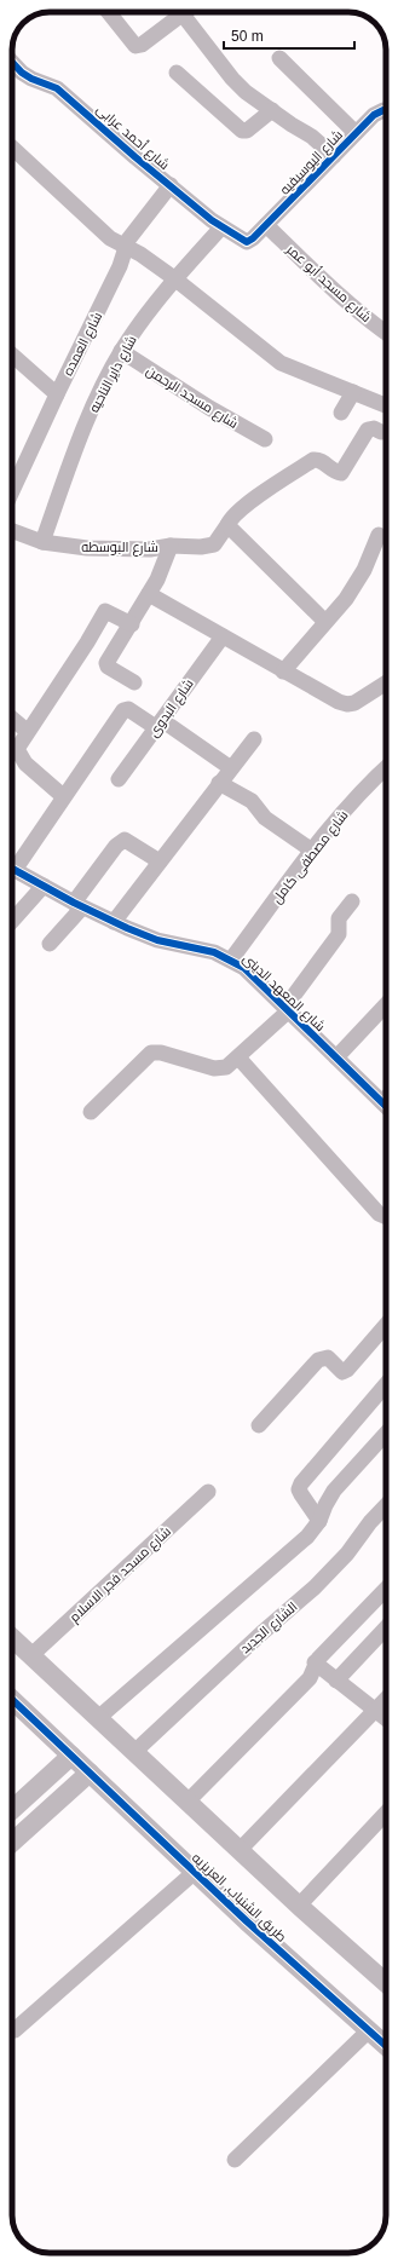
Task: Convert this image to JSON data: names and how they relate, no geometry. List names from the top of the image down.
{
  "streets": {
    "street": [
      "شارع أحمد عرابى",
      "شارع اليوسيفيه",
      "شارع مسجد أبو عمر",
      "شارع العمده",
      "شارع داير الناحيه",
      "شارع مسجد الرحمن",
      "شارع البوسطه",
      "شارع البدوى",
      "شارع مصطفى كامل",
      "شارع المعهد الدينى",
      "شارع مسجد فجر الاسلام",
      "الشارع الجديد",
      "طريق الشنباب, العزيزيه"
    ]
  },
  "crossings": [
    ["شارع أحمد عرابى", "شارع اليوسيفيه"],
    ["شارع أحمد عرابى", "شارع العمده"],
    ["شارع أحمد عرابى", "شارع داير الناحيه"],
    ["شارع اليوسيفيه", "شارع مسجد أبو عمر"],
    ["شارع داير الناحيه", "شارع مسجد الرحمن"],
    ["شارع داير الناحيه", "شارع البوسطه"],
    ["شارع مصطفى كامل", "شارع المعهد الدينى"]
  ],
  "scale_bar": "50 m"
}
